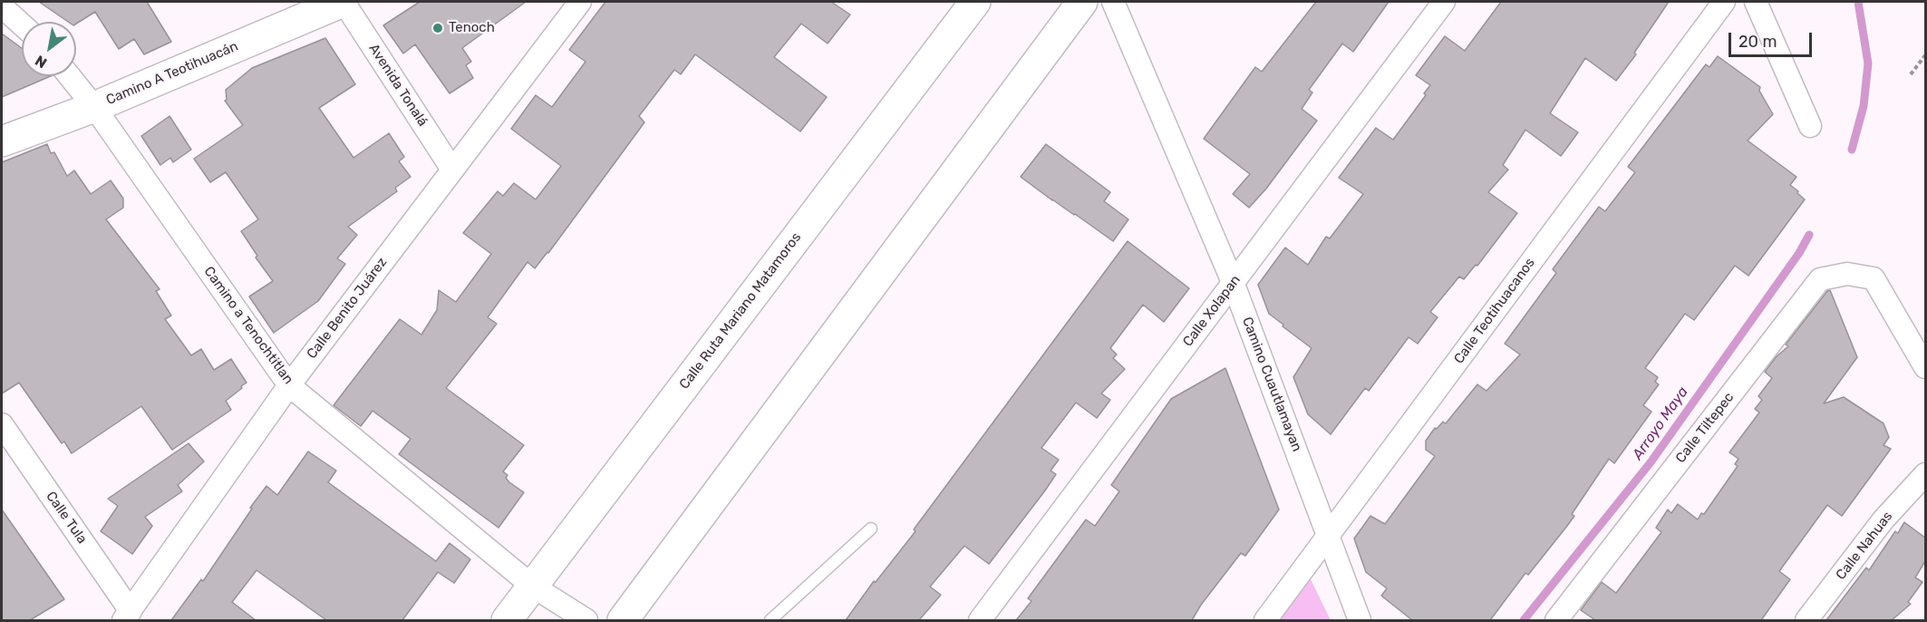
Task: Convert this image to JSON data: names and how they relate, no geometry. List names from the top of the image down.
{
  "streets": {
    "main road": ["Camino A Teotihuacán", "Calle Ruta Mariano Matamoros"],
    "street": [
      "Avenida Tonalá",
      "Calle Benito Juárez",
      "Calle Xolapan",
      "Calle Teotihuacanos",
      "Camino a Tenochtitlan",
      "Camino Cuautlamayan",
      "Calle Tiltepec",
      "Calle Tula",
      "Calle Nahuas"
    ]
  },
  "crossings": [
    ["Camino A Teotihuacán", "Avenida Tonalá"],
    ["Camino A Teotihuacán", "Camino a Tenochtitlan"],
    ["Avenida Tonalá", "Calle Benito Juárez"],
    ["Calle Benito Juárez", "Camino a Tenochtitlan"],
    ["Calle Benito Juárez", "Calle Tula"],
    ["Calle Ruta Mariano Matamoros", "Camino a Tenochtitlan"],
    ["Calle Xolapan", "Camino Cuautlamayan"],
    ["Calle Teotihuacanos", "Camino Cuautlamayan"]
  ],
  "water": ["Arroyo Maya"],
  "places": ["Tenoch"],
  "scale_bar": "20 m",
  "north": "bottom left"
}
